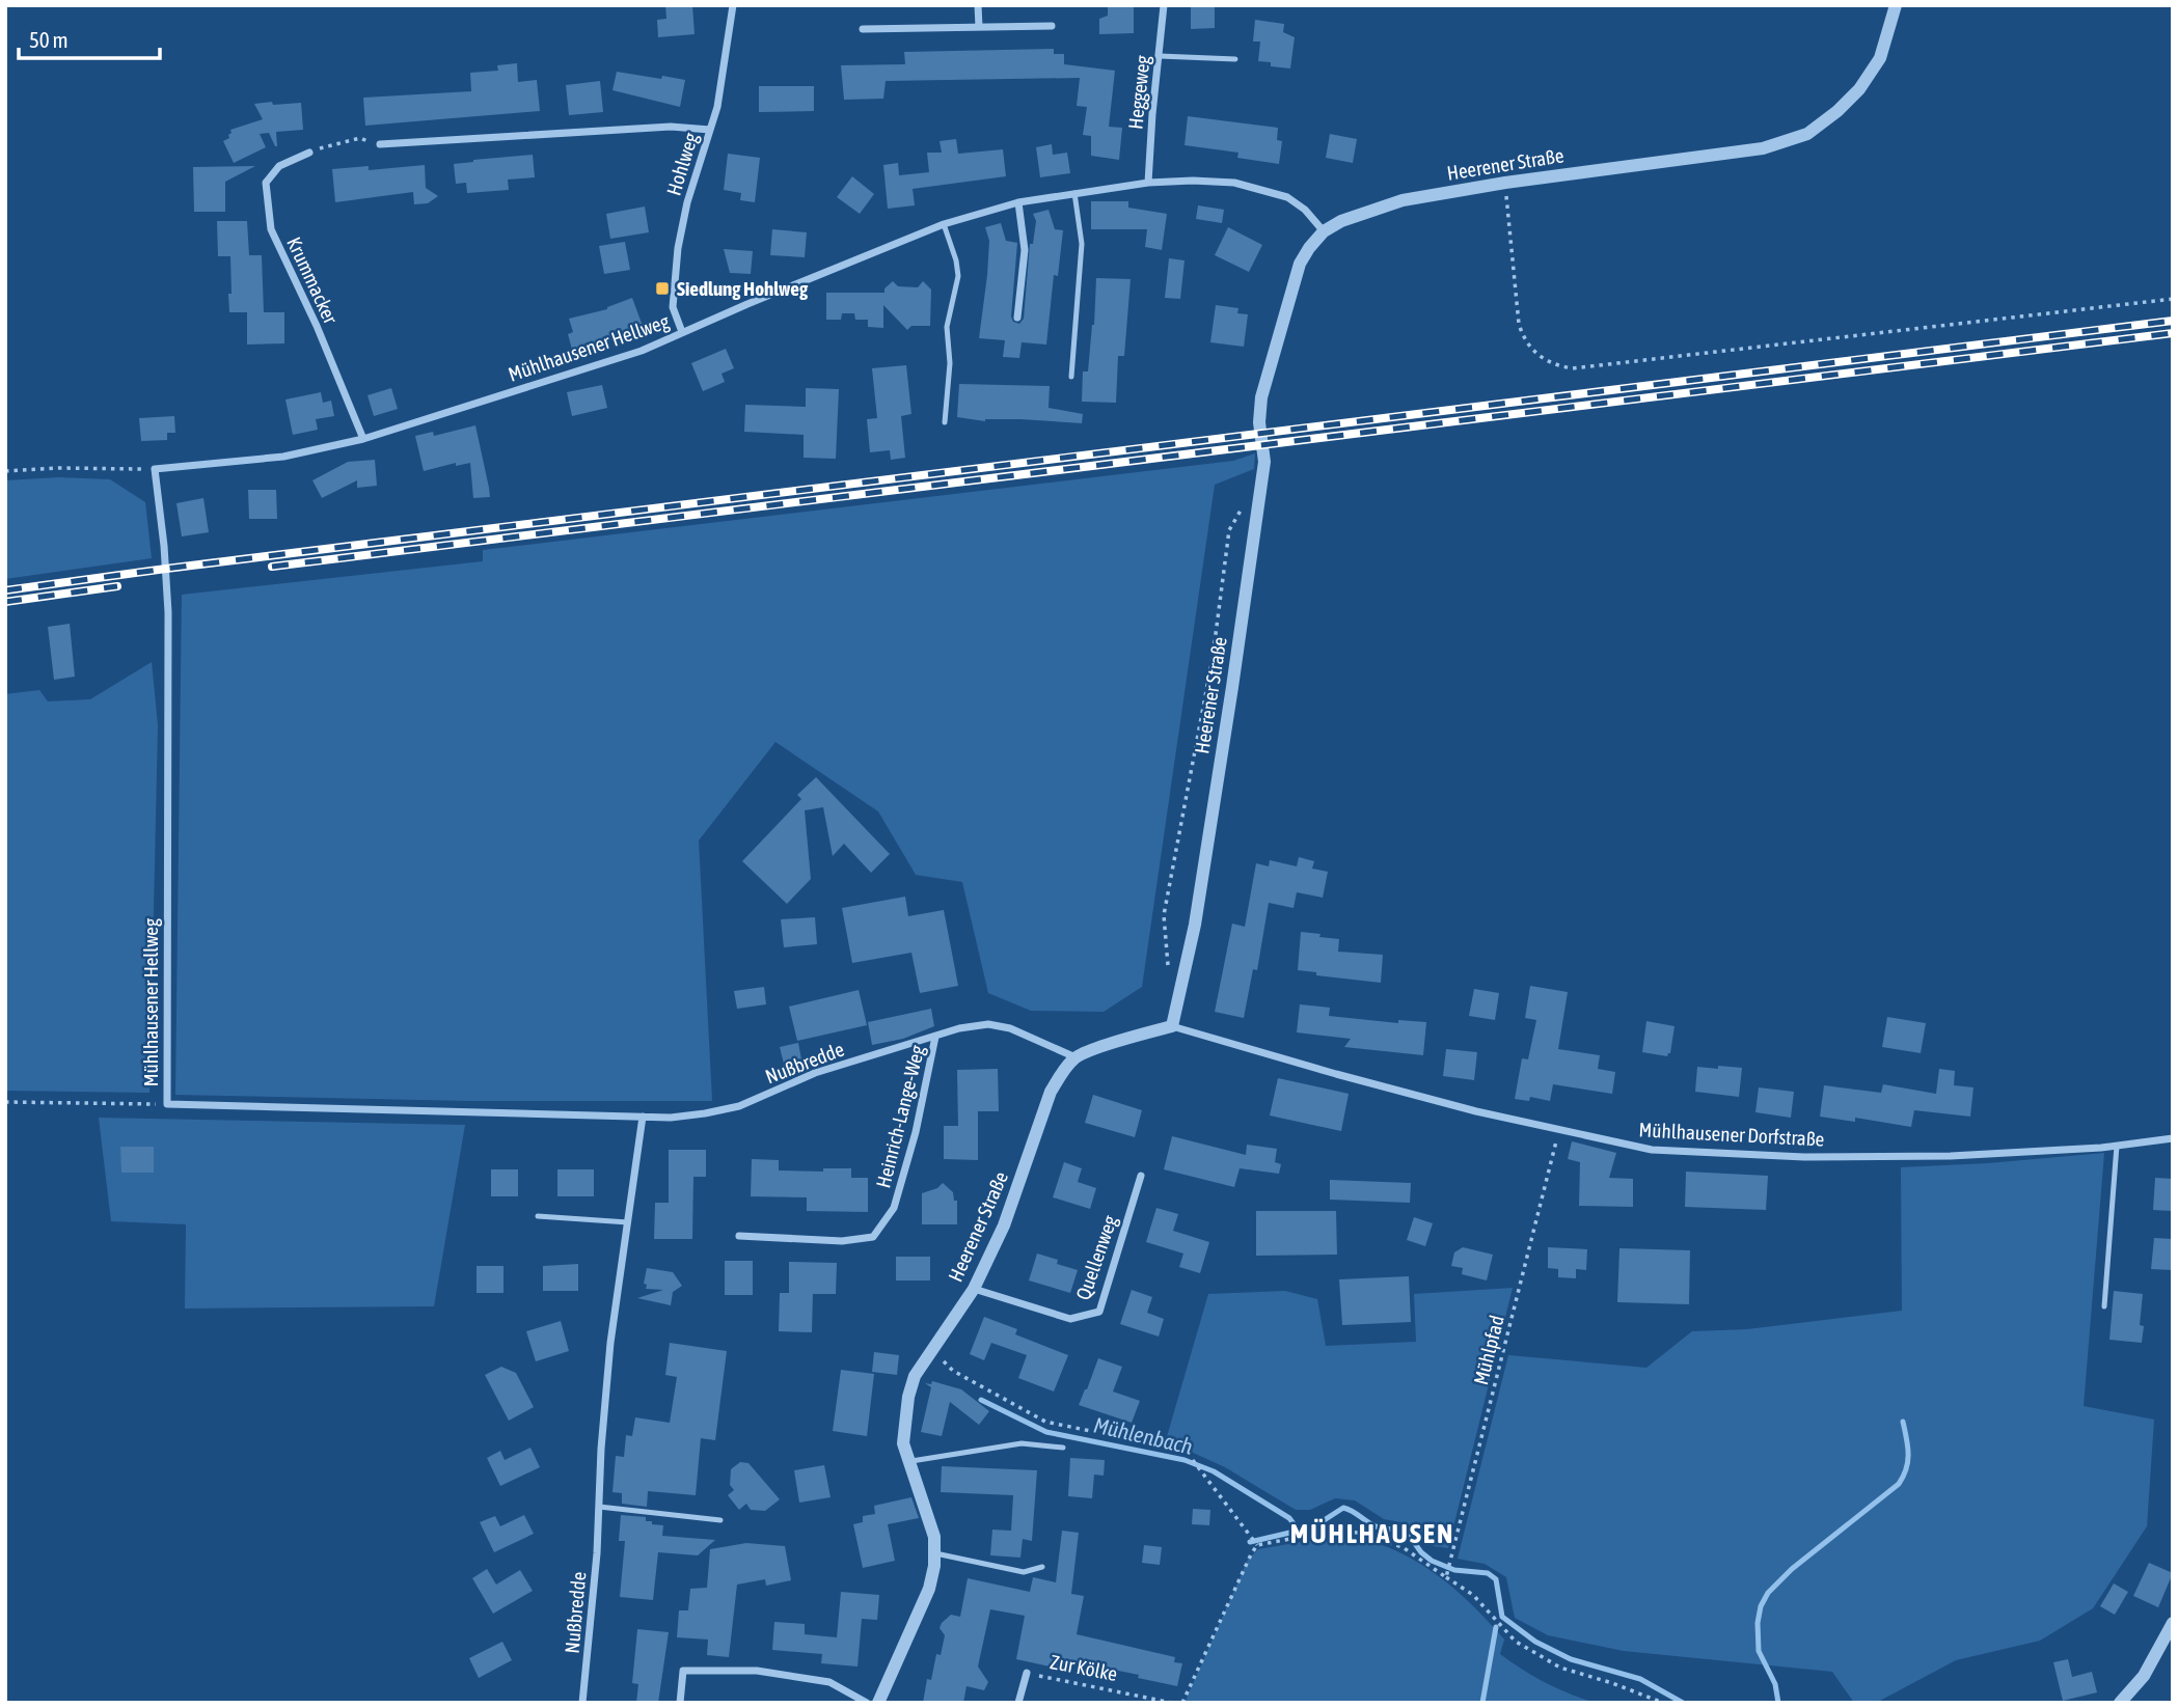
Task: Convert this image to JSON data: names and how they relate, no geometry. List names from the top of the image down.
{
  "streets": {
    "street": [
      "Heggeweg",
      "Hohlweg",
      "Heerener Straße",
      "Krummacker",
      "Mühlhausener Hellweg",
      "Nußbredde",
      "Heinrich-Lange-Weg",
      "Mühlhausener Dorfstraße",
      "Quellenweg",
      "Zur Kölke"
    ],
    "path": ["Mühlpfad"]
  },
  "crossings": [
    ["Heggeweg", "Mühlhausener Hellweg"],
    ["Hohlweg", "Mühlhausener Hellweg"],
    ["Heerener Straße", "Mühlhausener Hellweg"],
    ["Heerener Straße", "Nußbredde"],
    ["Heerener Straße", "Mühlhausener Dorfstraße"],
    ["Heerener Straße", "Quellenweg"],
    ["Krummacker", "Mühlhausener Hellweg"],
    ["Mühlhausener Hellweg", "Nußbredde"],
    ["Nußbredde", "Heinrich-Lange-Weg"],
    ["Mühlhausener Dorfstraße", "Mühlpfad"]
  ],
  "districts": ["MÜHLHAUSEN"],
  "water": ["Mühlenbach"],
  "places": {
    "transit": ["Siedlung Hohlweg"]
  },
  "scale_bar": "50 m"
}
